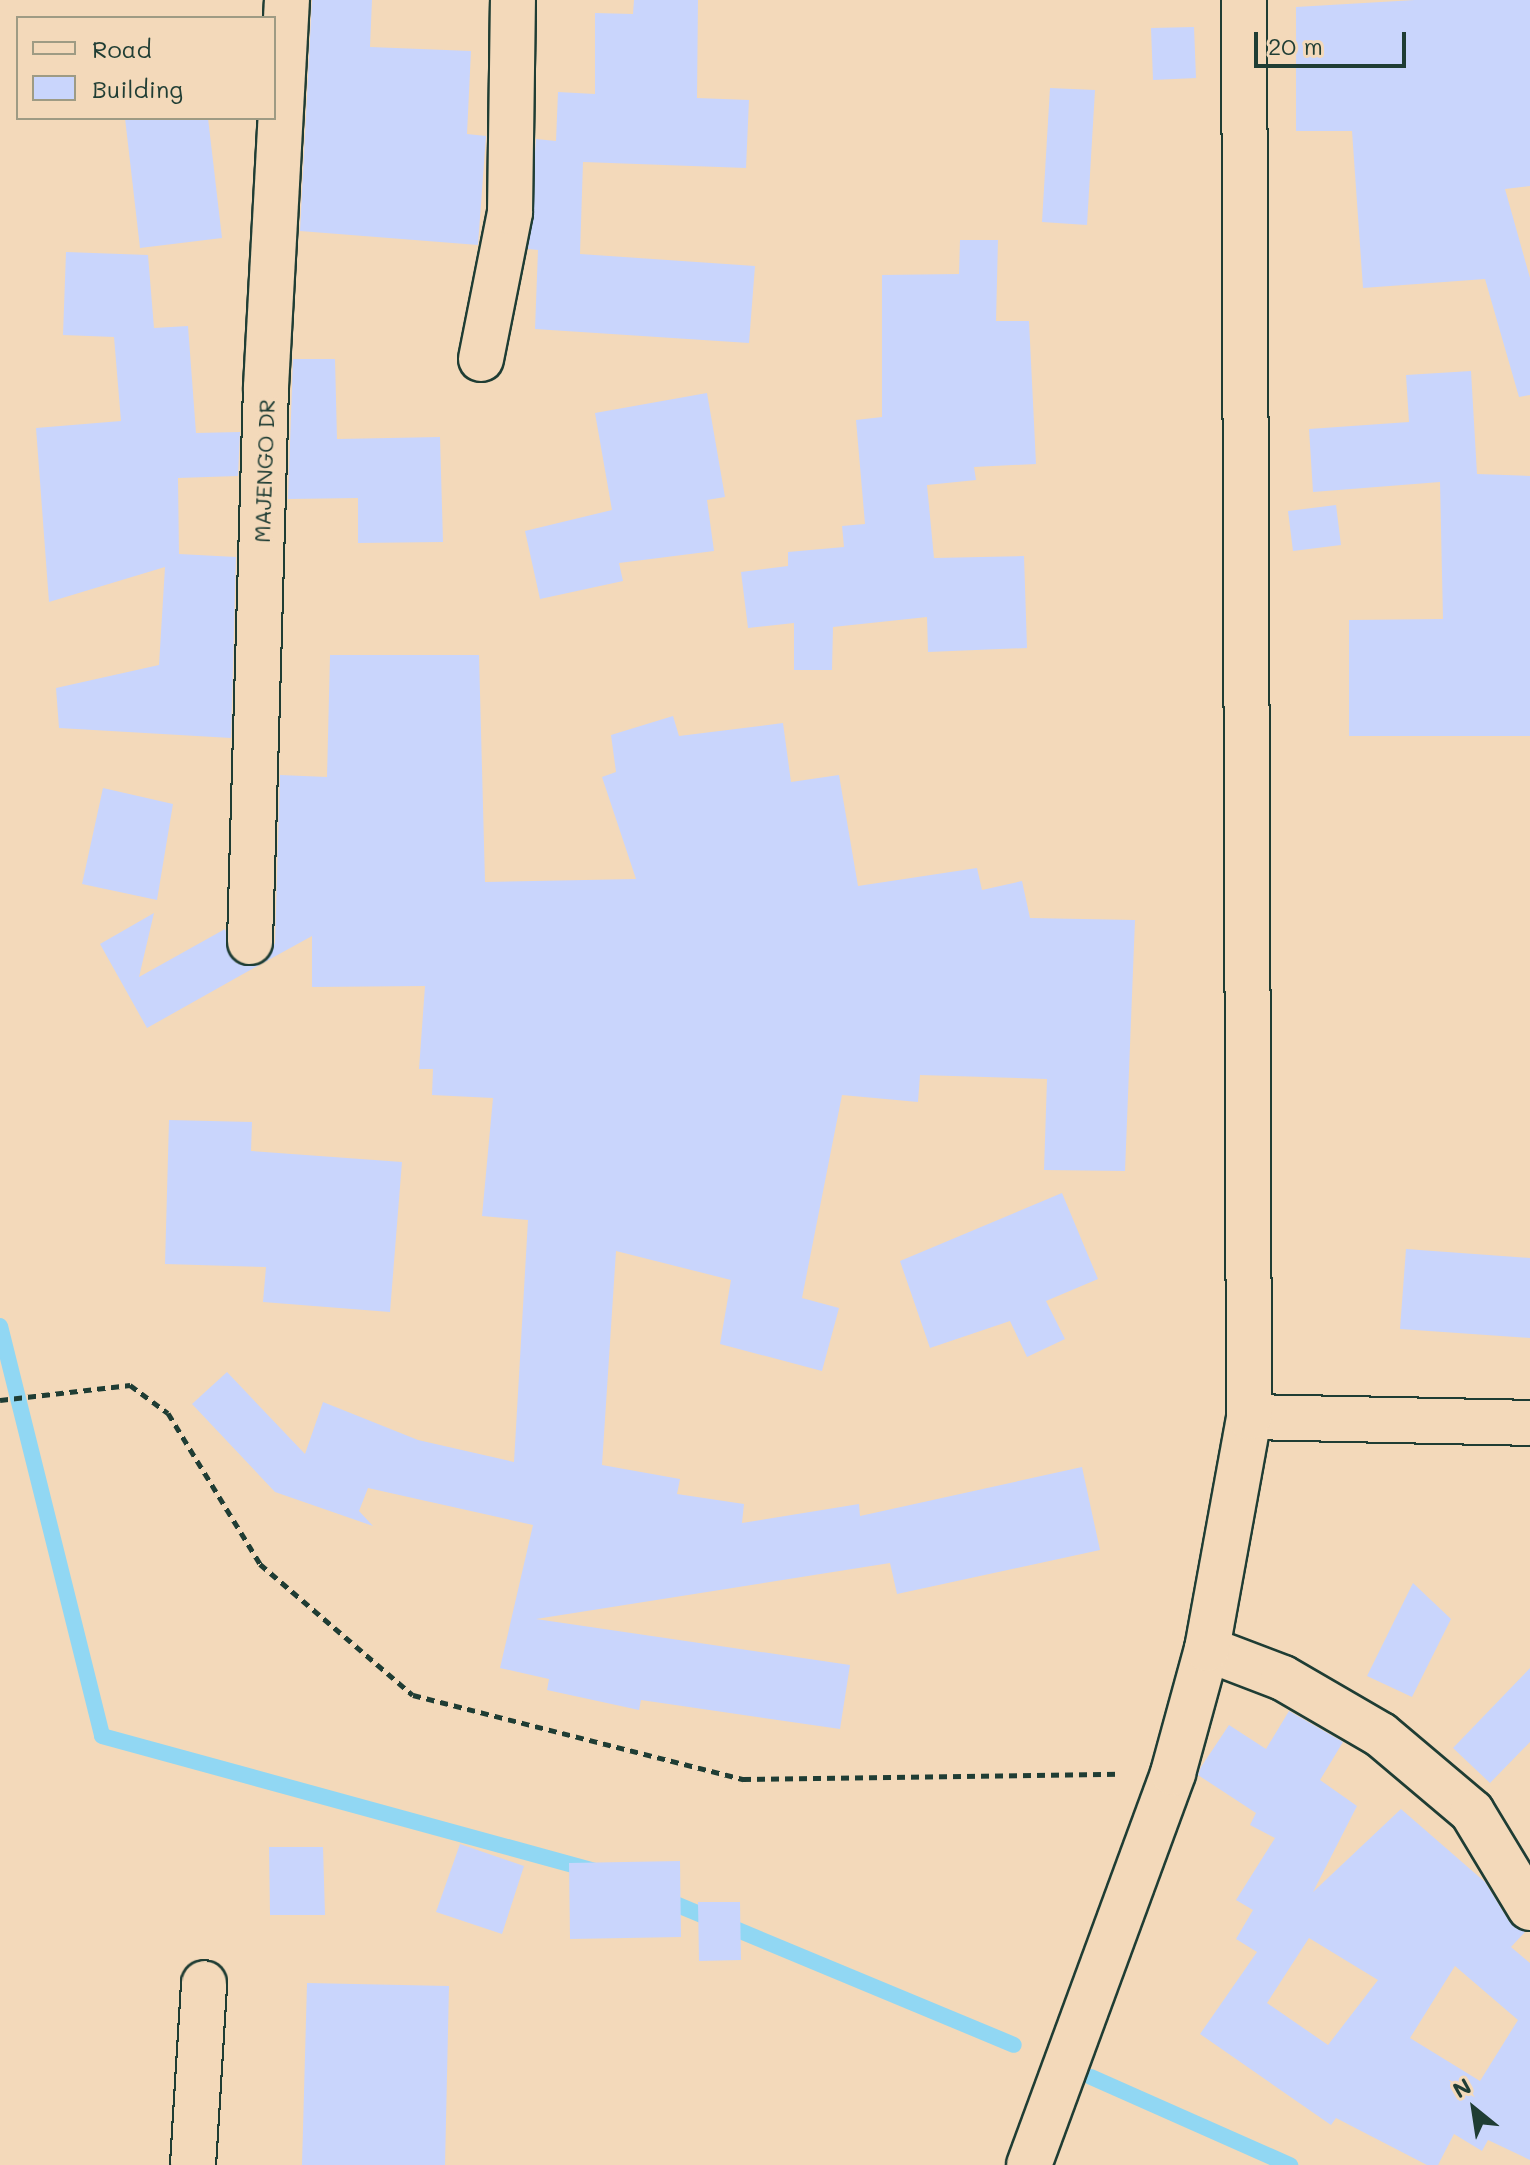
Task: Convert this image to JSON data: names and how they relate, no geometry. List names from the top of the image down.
{
  "streets": {
    "street": ["MAJENGO DR"]
  },
  "legend": ["Road", "Building"],
  "scale_bar": "20 m",
  "north": "top left"
}
